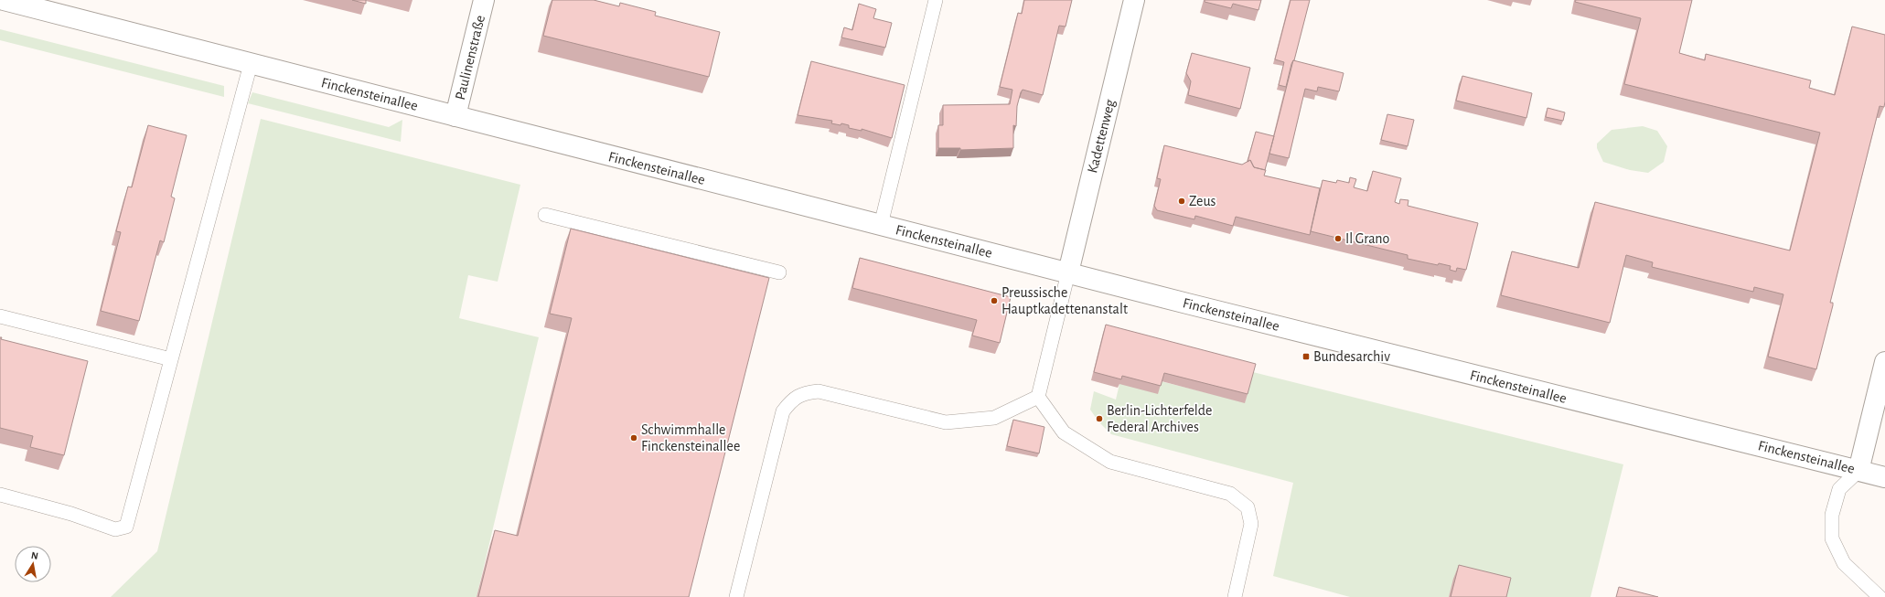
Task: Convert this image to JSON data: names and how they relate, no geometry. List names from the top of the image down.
{
  "streets": {
    "street": ["Paulinenstraße", "Finckensteinallee", "Kadettenweg"]
  },
  "crossings": [
    ["Paulinenstraße", "Finckensteinallee"],
    ["Finckensteinallee", "Kadettenweg"]
  ],
  "places": {
    "other": [
      "Zeus",
      "Il Grano",
      "Preussische Hauptkadettenanstalt",
      "Berlin-Lichterfelde Federal Archives",
      "Schwimmhalle Finckensteinallee"
    ],
    "transit": ["Bundesarchiv"]
  },
  "north": "top"
}
